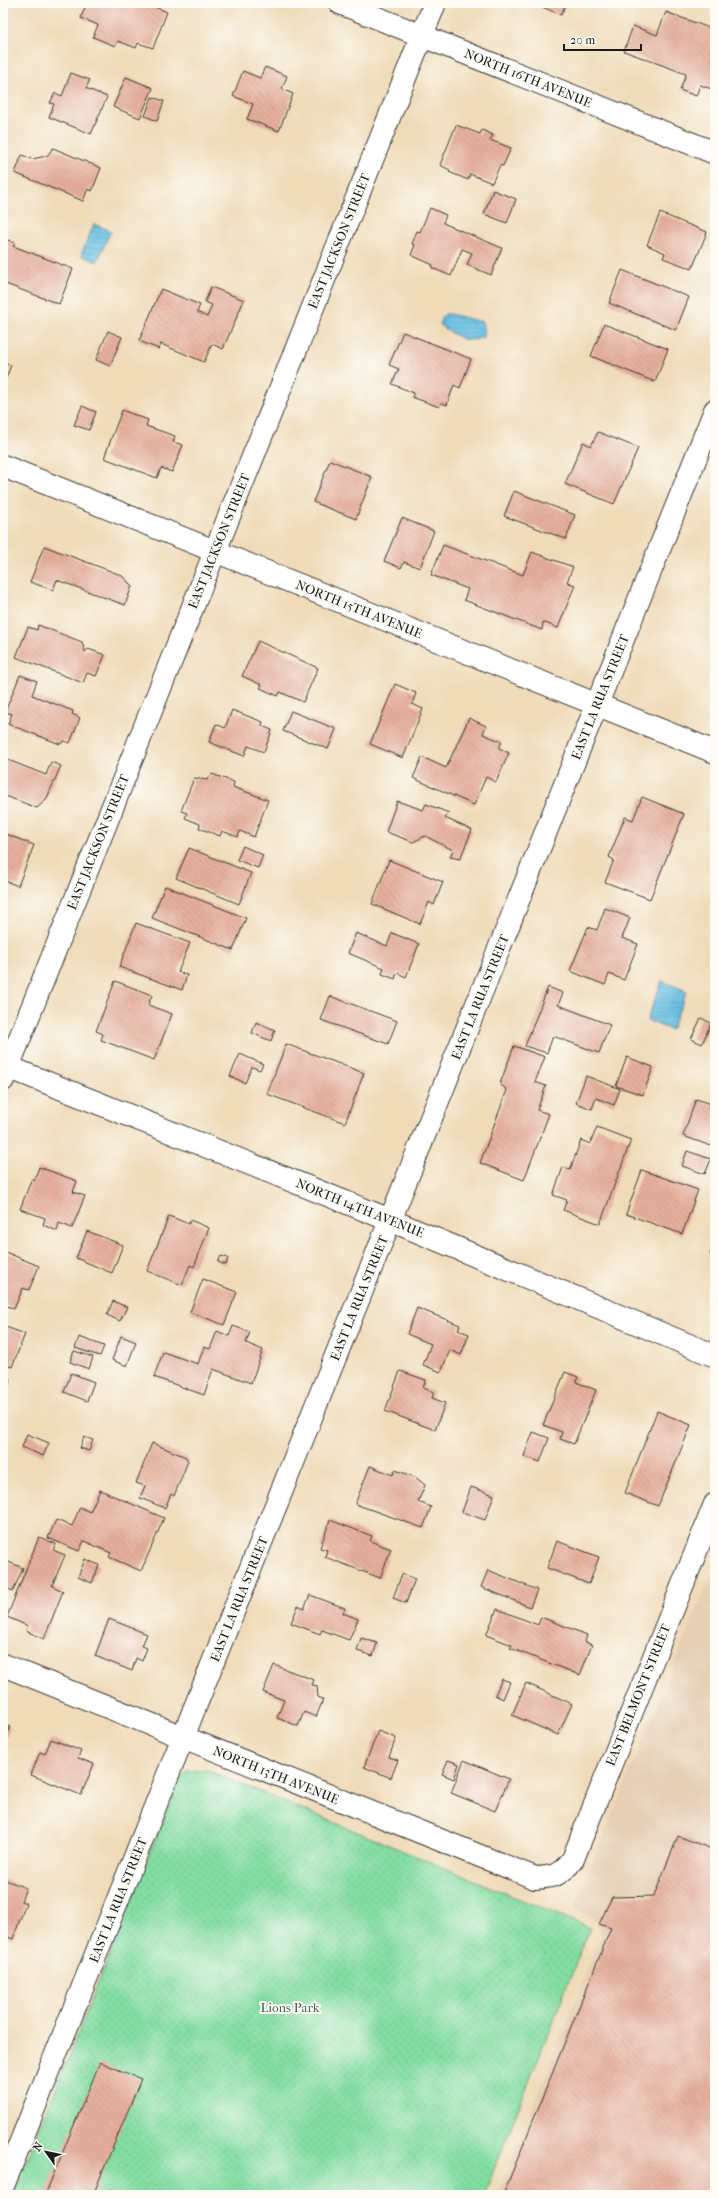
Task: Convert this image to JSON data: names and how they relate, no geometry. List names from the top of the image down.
{
  "streets": {
    "street": [
      "NORTH 16TH AVENUE",
      "EAST JACKSON STREET",
      "NORTH 15TH AVENUE",
      "EAST LA RUA STREET",
      "NORTH 14TH AVENUE",
      "EAST BELMONT STREET",
      "NORTH 13TH AVENUE"
    ]
  },
  "crossings": [
    ["NORTH 16TH AVENUE", "EAST JACKSON STREET"],
    ["EAST JACKSON STREET", "NORTH 15TH AVENUE"],
    ["EAST JACKSON STREET", "NORTH 14TH AVENUE"],
    ["NORTH 15TH AVENUE", "EAST LA RUA STREET"],
    ["EAST LA RUA STREET", "NORTH 14TH AVENUE"],
    ["EAST LA RUA STREET", "NORTH 13TH AVENUE"],
    ["EAST BELMONT STREET", "NORTH 13TH AVENUE"]
  ],
  "parks": ["Lions Park"],
  "scale_bar": "20 m",
  "north": "top left"
}
